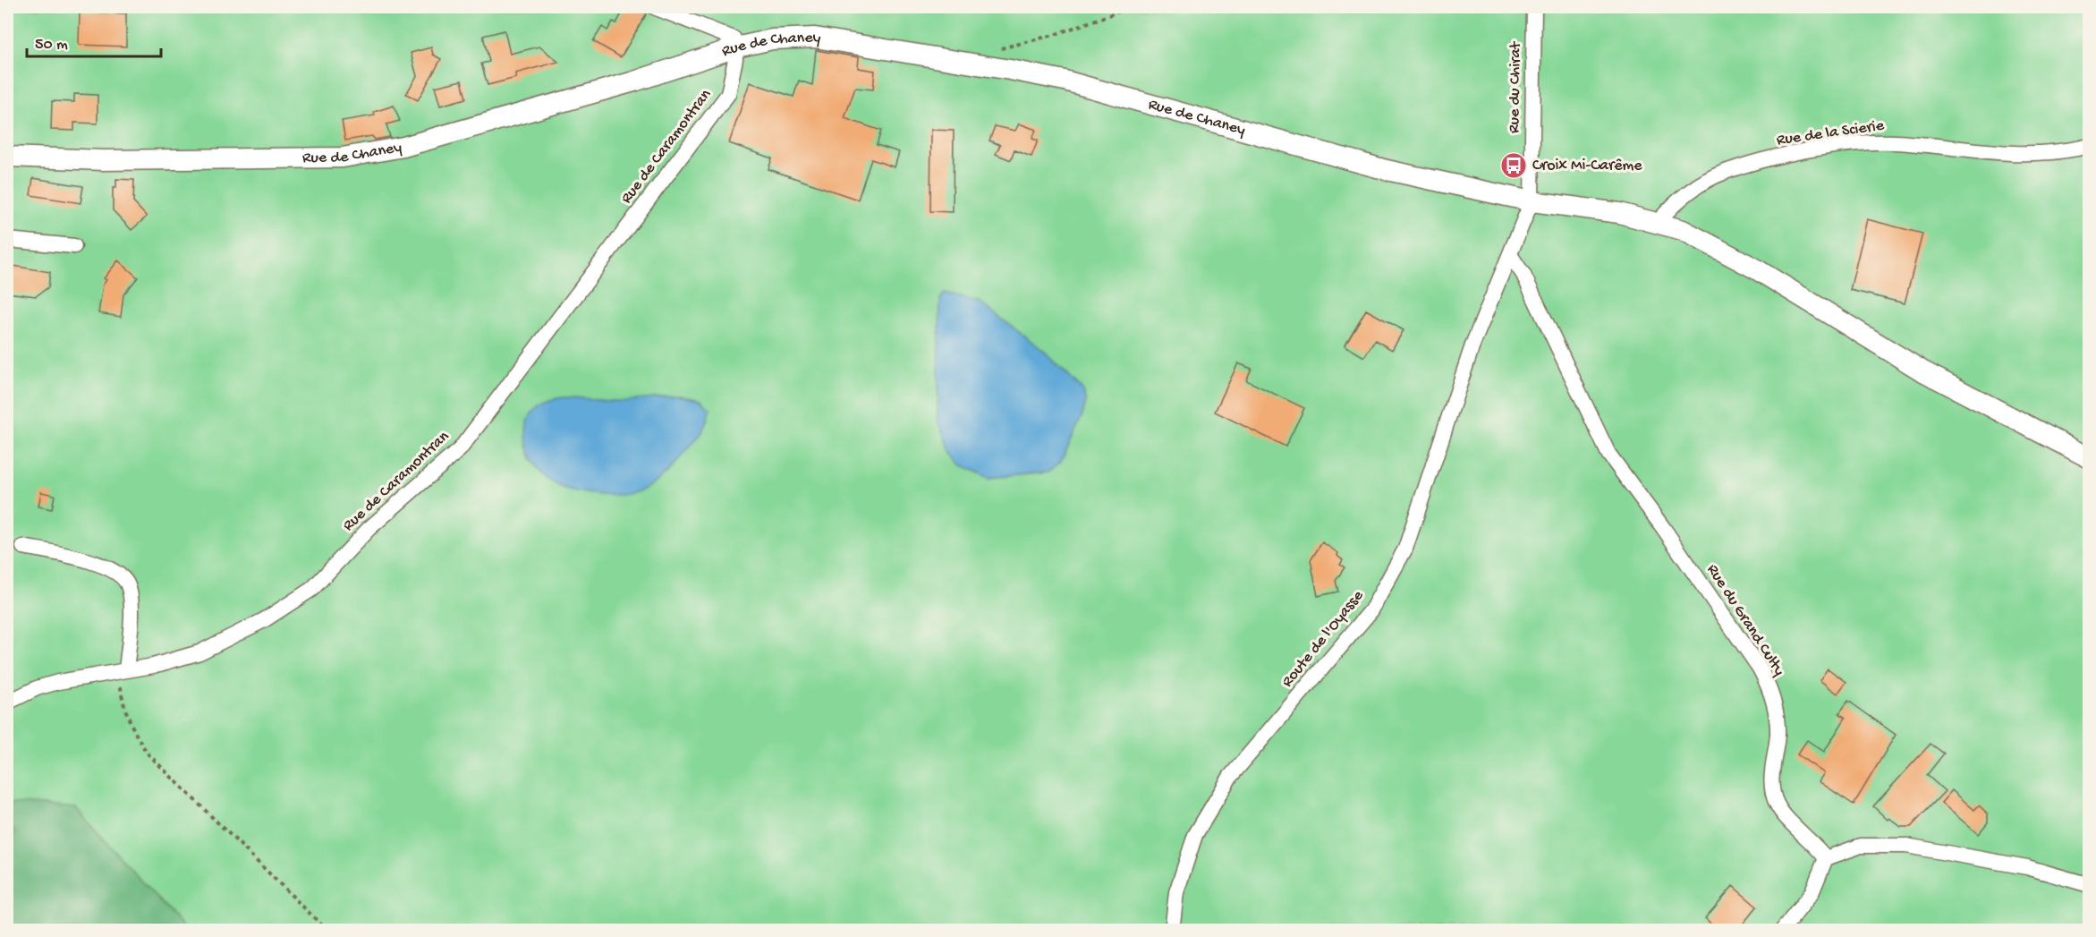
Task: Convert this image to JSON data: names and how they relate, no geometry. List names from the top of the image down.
{
  "streets": {
    "street": [
      "Rue de Chaney",
      "Rue du Chirat",
      "Rue de la Scierie",
      "Rue de Caramontran",
      "Rue du Grand Culty",
      "Route de l'Oyasse"
    ]
  },
  "crossings": [
    ["Rue de Chaney", "Rue du Chirat"],
    ["Rue de Chaney", "Rue de la Scierie"],
    ["Rue de Chaney", "Rue de Caramontran"],
    ["Rue de Chaney", "Route de l'Oyasse"],
    ["Rue du Chirat", "Route de l'Oyasse"],
    ["Rue du Grand Culty", "Route de l'Oyasse"]
  ],
  "places": {
    "bus stop": ["Croix Mi-Carême"]
  },
  "scale_bar": "50 m"
}
